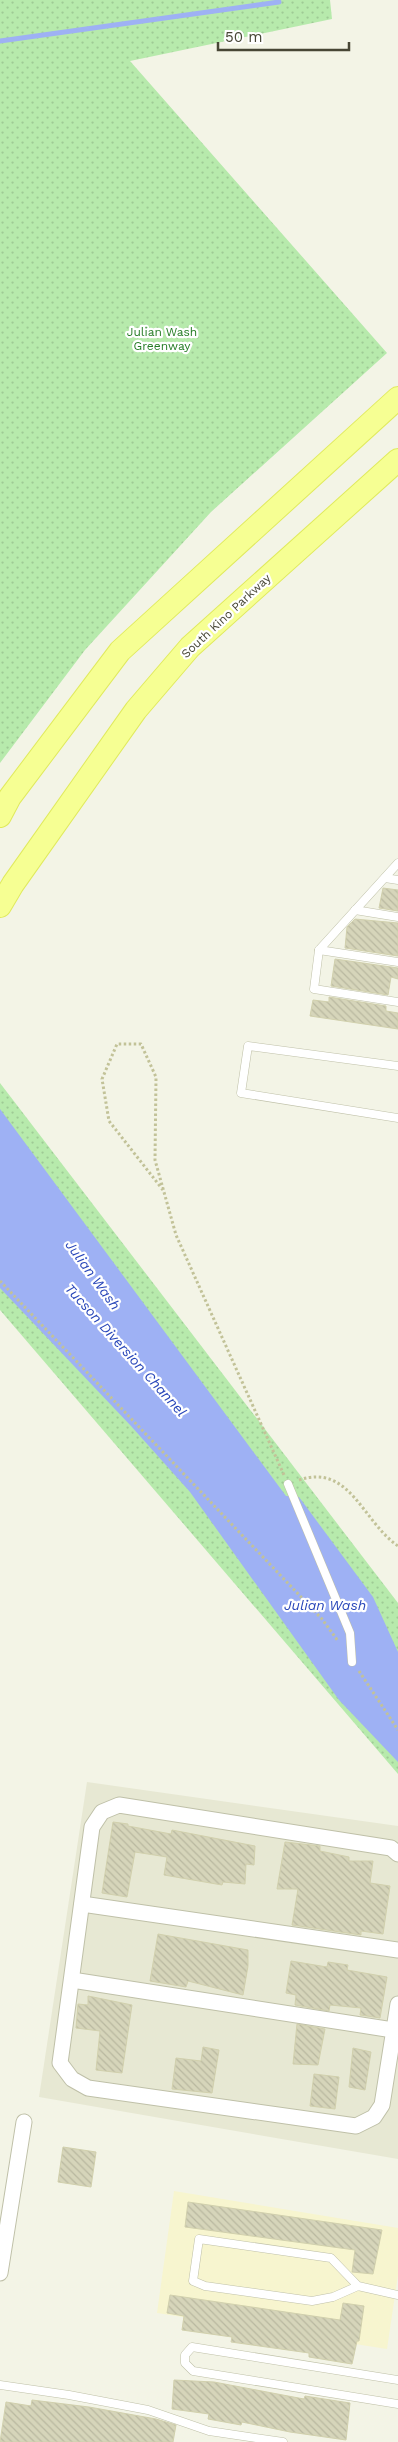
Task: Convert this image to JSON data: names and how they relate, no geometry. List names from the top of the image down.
{
  "streets": {
    "main road": ["South Kino Parkway"]
  },
  "water": ["Julian Wash", "Tucson Diversion Channel"],
  "parks": ["Julian Wash Greenway"],
  "scale_bar": "50 m"
}
